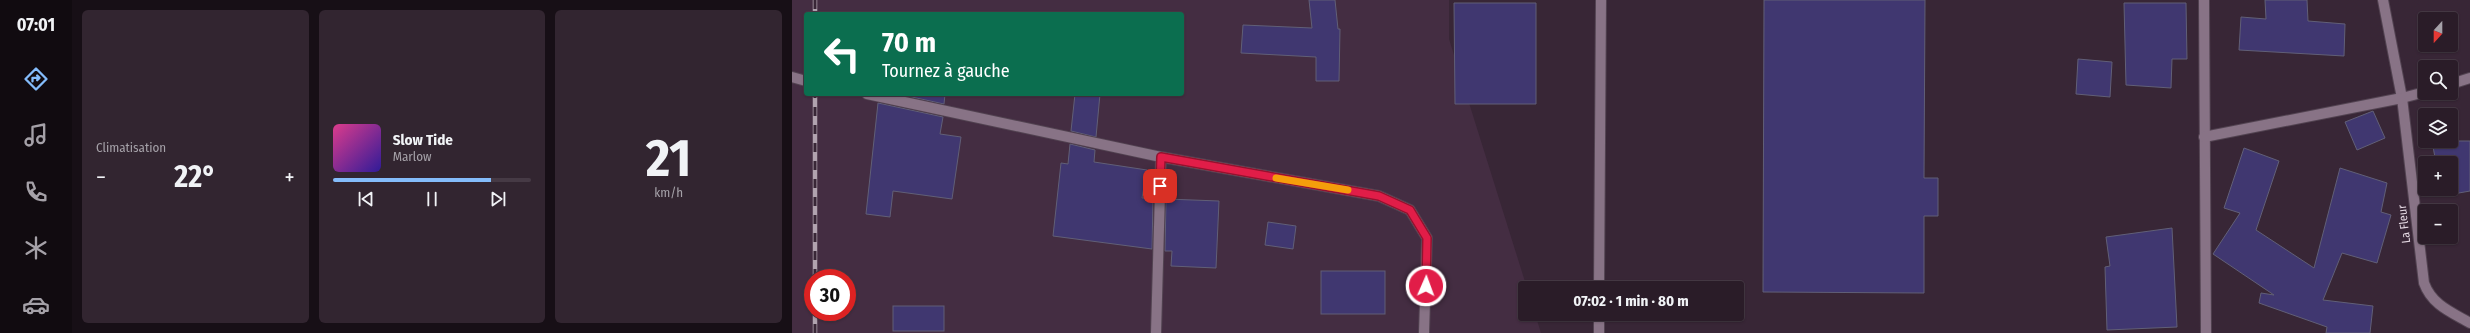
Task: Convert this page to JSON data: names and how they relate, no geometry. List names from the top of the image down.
{
  "streets": {
    "street": ["La Fleur"]
  },
  "north": "bottom",
  "page": {
    "tabs": "07:01",
    "tile": [
      "Climatisation",
      ["21", "km/h"]
    ],
    "map_buttons": ["+", "−"],
    "turn": ["70 m", "Tournez à gauche"],
    "song": ["Slow Tide", "Marlow"],
    "heat": ["−", "22°", "+"],
    "limit": "30",
    "trip": "07:02 · 1 min · 80 m"
  }
}
